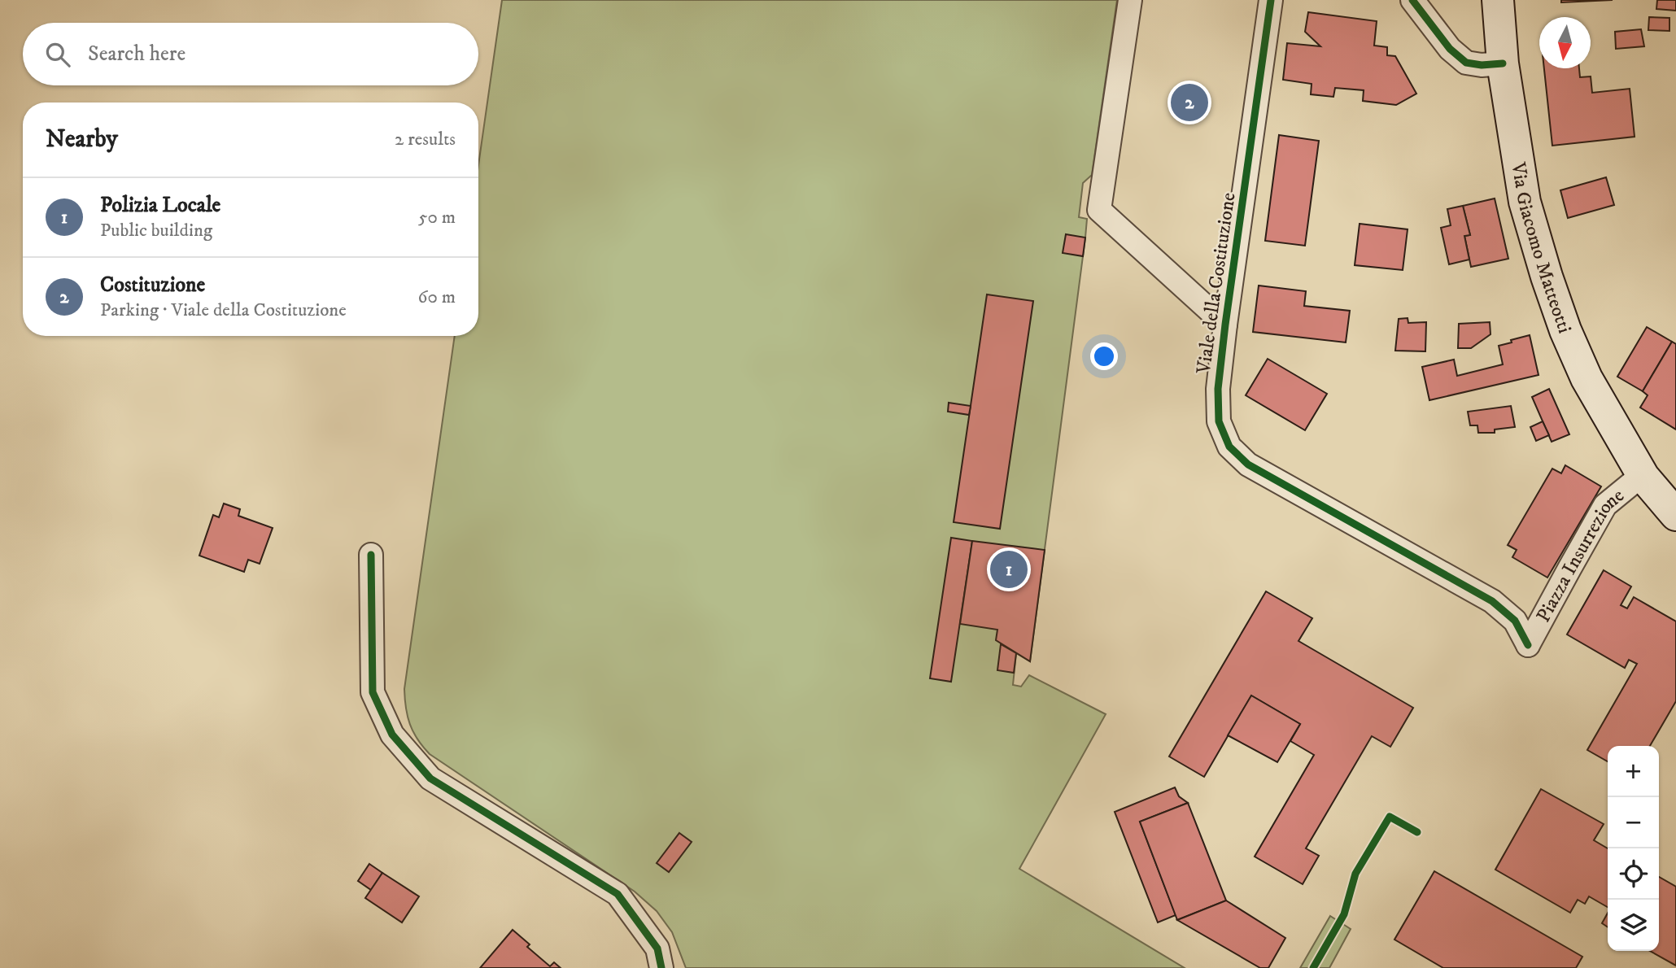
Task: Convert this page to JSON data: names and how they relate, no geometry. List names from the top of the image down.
{
  "streets": {
    "main road": ["Via Giacomo Matteotti"],
    "street": ["Viale della Costituzione", "Piazza Insurrezione"]
  },
  "crossings": [
    ["Via Giacomo Matteotti", "Piazza Insurrezione"],
    ["Viale della Costituzione", "Piazza Insurrezione"]
  ],
  "north": "bottom",
  "page": {
    "search": "Search here",
    "pins": ["2", "1"],
    "heading": ["Nearby", "2 results"],
    "list": [
      {
        "mark": "1",
        "name": "Polizia Locale",
        "note": "Public building",
        "value": "50 m"
      },
      {
        "mark": "2",
        "name": "Costituzione",
        "note": "Parking · Viale della Costituzione",
        "value": "60 m"
      }
    ],
    "map_buttons": ["+", "−"]
  }
}
